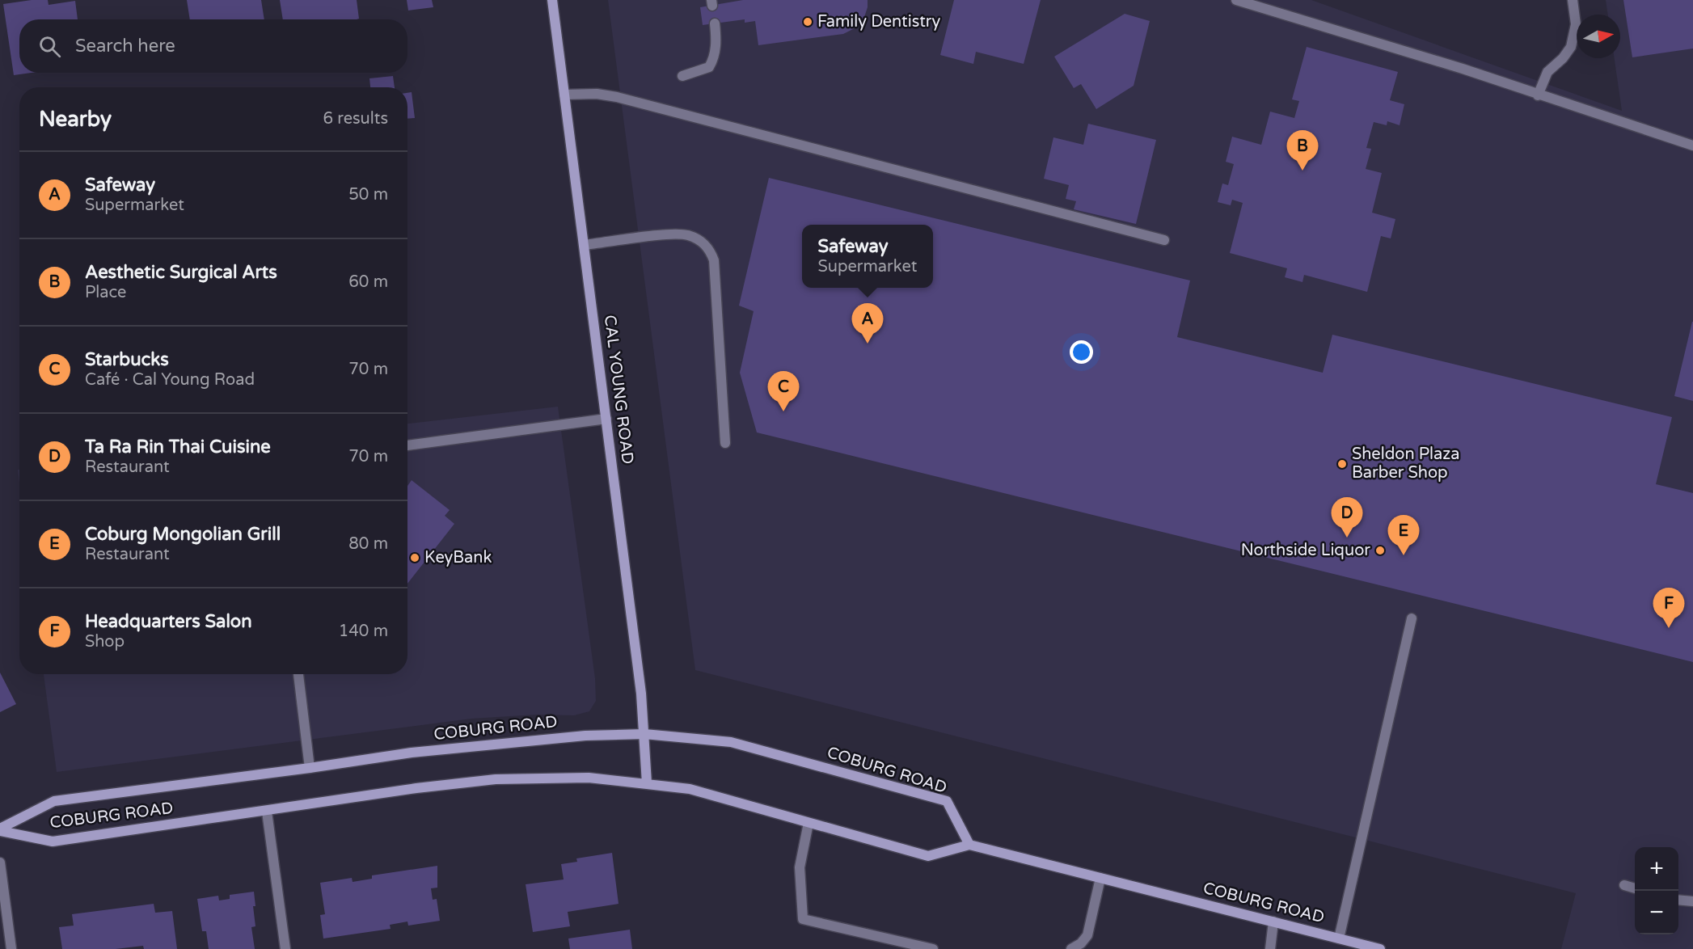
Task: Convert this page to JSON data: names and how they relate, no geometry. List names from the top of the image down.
{
  "streets": {
    "main road": ["CAL YOUNG ROAD", "COBURG ROAD"]
  },
  "crossings": [
    ["CAL YOUNG ROAD", "COBURG ROAD"]
  ],
  "places": [
    "Family Dentistry",
    "Sheldon Plaza Barber Shop",
    "Northside Liquor",
    "KeyBank"
  ],
  "north": "right",
  "page": {
    "search": "Search here",
    "heading": ["Nearby", "6 results"],
    "pins": [
      "B",
      "A",
      "C",
      "D",
      "E",
      "F"
    ],
    "list": [
      {
        "mark": "A",
        "name": "Safeway",
        "note": "Supermarket",
        "value": "50 m"
      },
      {
        "mark": "B",
        "name": "Aesthetic Surgical Arts",
        "note": "Place",
        "value": "60 m"
      },
      {
        "mark": "C",
        "name": "Starbucks",
        "note": "Café · Cal Young Road",
        "value": "70 m"
      },
      {
        "mark": "D",
        "name": "Ta Ra Rin Thai Cuisine",
        "note": "Restaurant",
        "value": "70 m"
      },
      {
        "mark": "E",
        "name": "Coburg Mongolian Grill",
        "note": "Restaurant",
        "value": "80 m"
      },
      {
        "mark": "F",
        "name": "Headquarters Salon",
        "note": "Shop",
        "value": "140 m"
      }
    ],
    "popup": ["Safeway", "Supermarket"],
    "map_buttons": ["+", "−"]
  }
}
